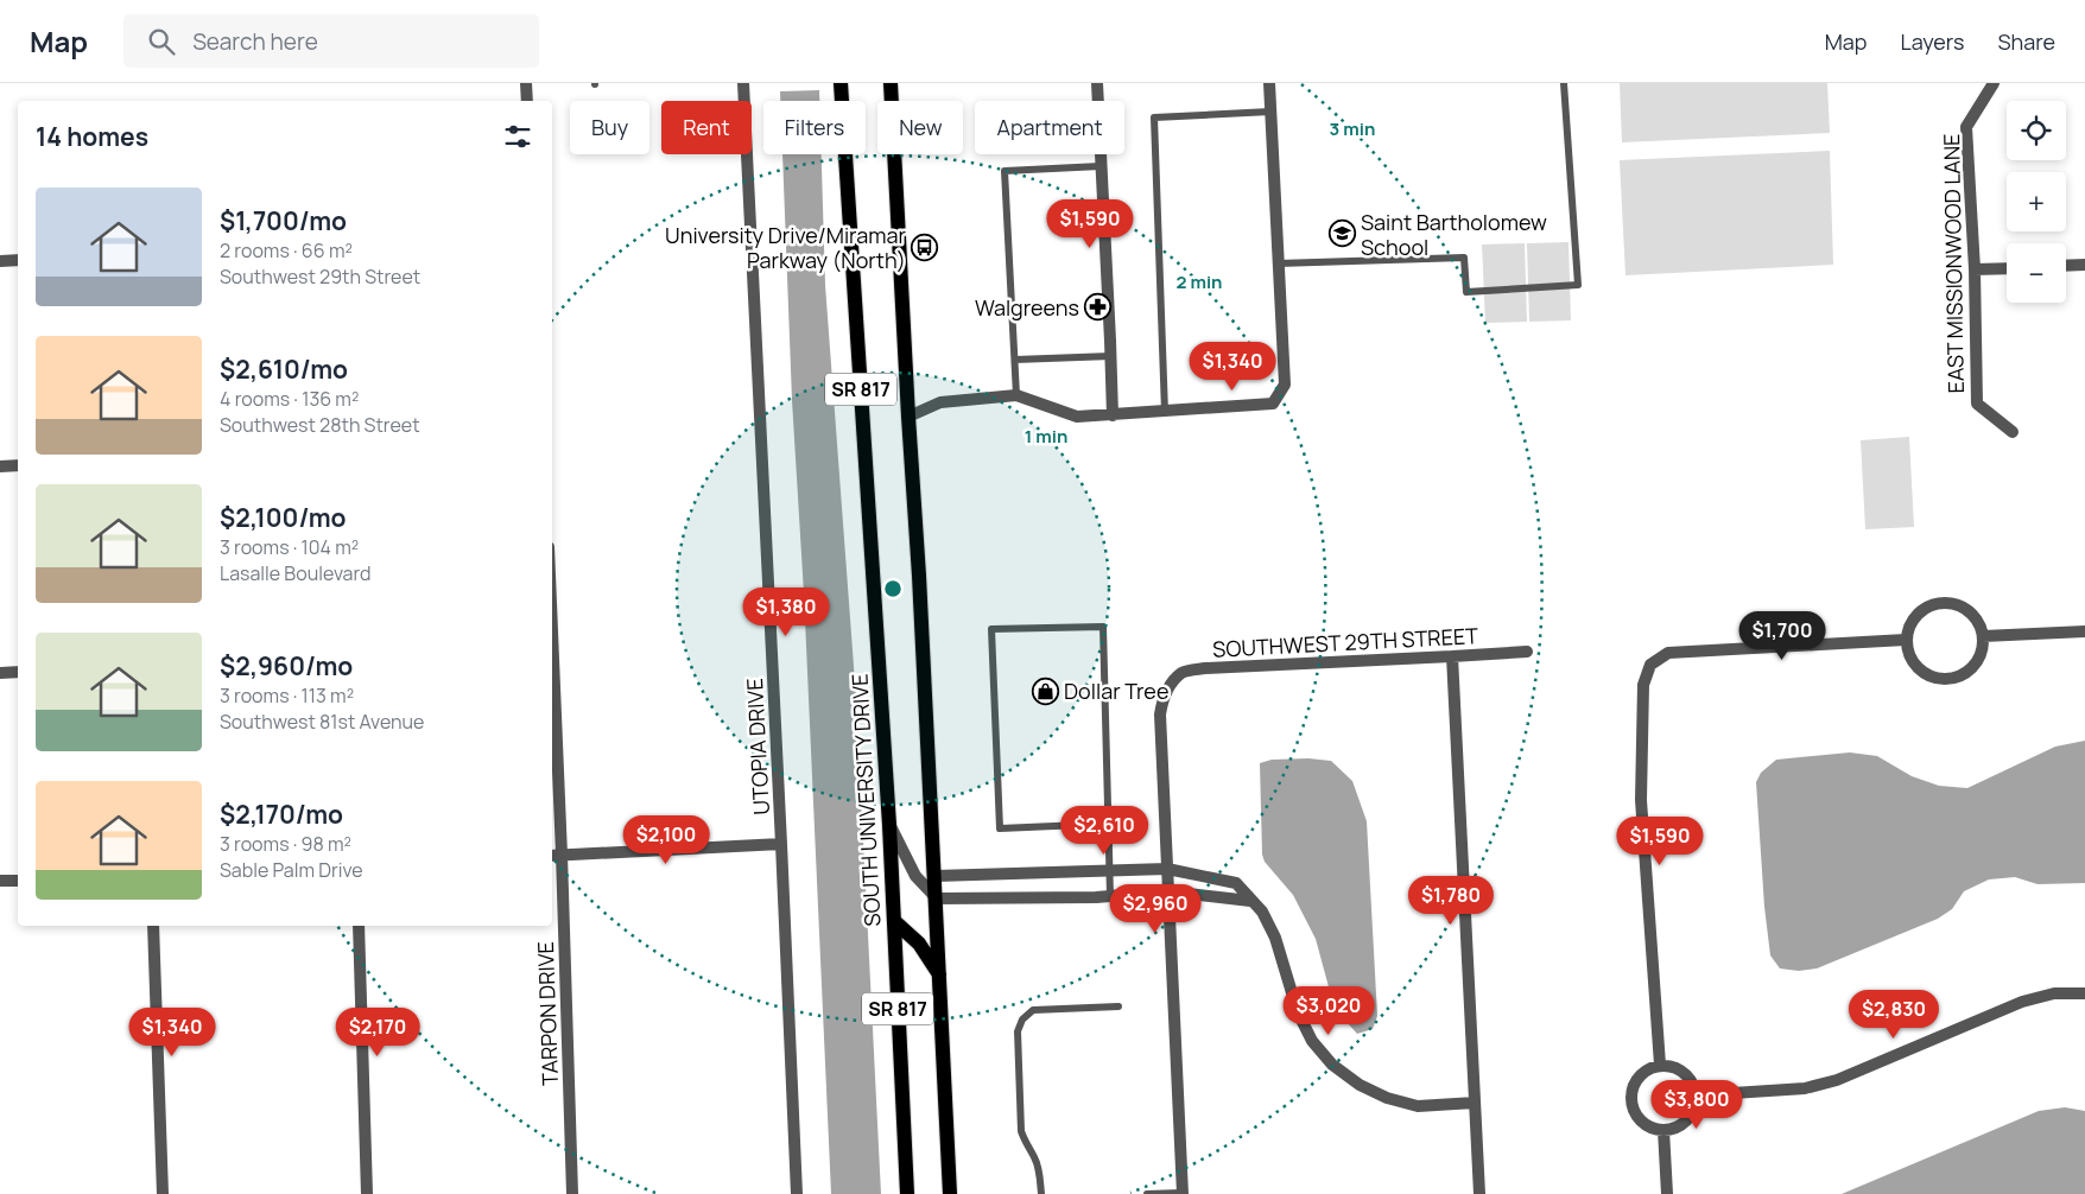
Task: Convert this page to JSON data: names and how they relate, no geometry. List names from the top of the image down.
{
  "streets": {
    "main road": ["SR 817", "SOUTH UNIVERSITY DRIVE"],
    "street": [
      "EAST MISSIONWOOD LANE",
      "SOUTHWEST 29TH STREET",
      "UTOPIA DRIVE",
      "TARPON DRIVE"
    ]
  },
  "places": {
    "school or university": ["Saint Bartholomew School"],
    "bus stop": ["University Drive/Miramar Parkway (North)"],
    "pharmacy": ["Walgreens"],
    "shop": ["Dollar Tree"]
  },
  "page": {
    "header": "Map",
    "search": "Search here",
    "nav": ["Map", "Layers", "Share"],
    "map_buttons": ["+", "−"],
    "chip": [
      "Buy",
      "Rent",
      "Filters",
      "New",
      "Apartment"
    ],
    "heading": "14 homes",
    "list": [
      {
        "name": "$1,700/mo",
        "note": "2 rooms · 66 m² · Southwest 29th Street"
      },
      {
        "name": "$2,610/mo",
        "note": "4 rooms · 136 m² · Southwest 28th Street"
      },
      {
        "name": "$2,100/mo",
        "note": "3 rooms · 104 m² · Lasalle Boulevard"
      },
      {
        "name": "$2,960/mo",
        "note": "3 rooms · 113 m² · Southwest 81st Avenue"
      },
      {
        "name": "$2,170/mo",
        "note": "3 rooms · 98 m² · Sable Palm Drive"
      }
    ],
    "price": [
      "$1,590",
      "$1,340",
      "$1,380",
      "$1,700",
      "$2,610",
      "$2,100",
      "$1,590",
      "$1,780",
      "$2,960",
      "$3,020",
      "$2,830",
      "$1,340",
      "$2,170",
      "$3,800"
    ]
  },
  "rings": ["3 min", "2 min", "1 min"]
}
